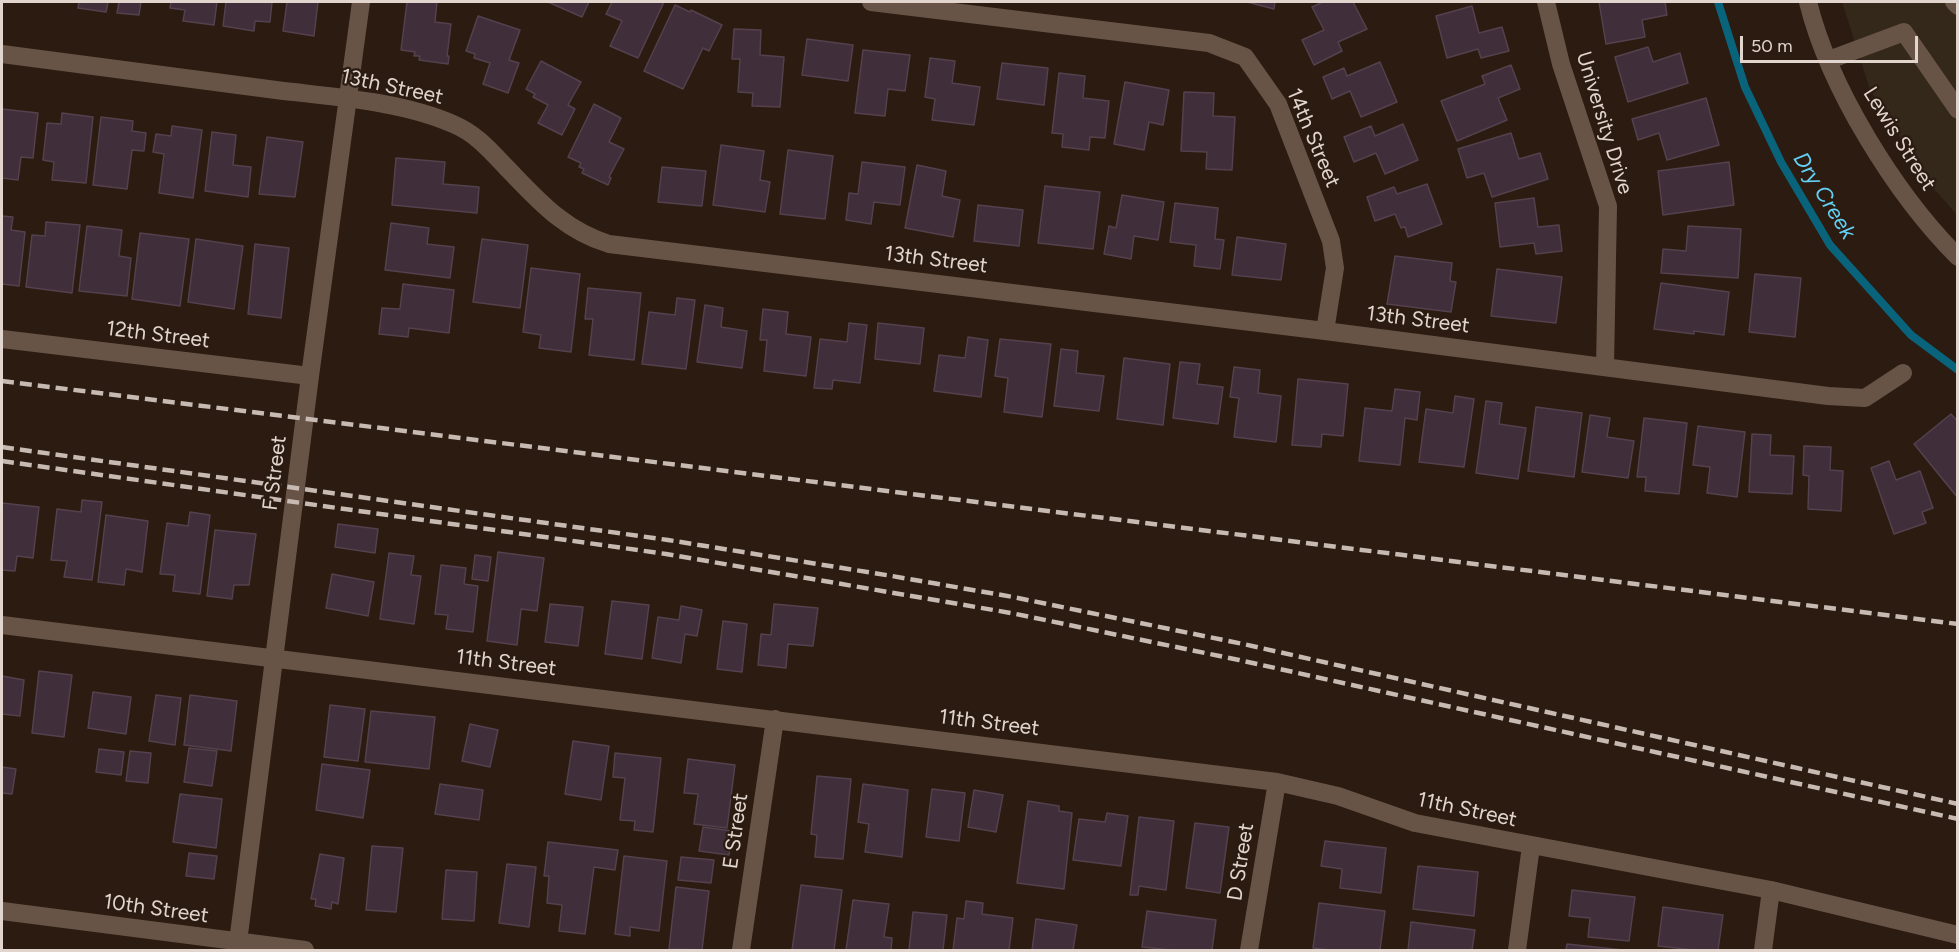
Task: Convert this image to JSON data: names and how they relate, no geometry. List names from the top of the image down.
{
  "streets": {
    "street": [
      "13th Street",
      "University Drive",
      "14th Street",
      "Lewis Street",
      "12th Street",
      "F Street",
      "11th Street",
      "E Street",
      "D Street",
      "10th Street"
    ]
  },
  "crossings": [
    ["13th Street", "University Drive"],
    ["13th Street", "14th Street"],
    ["13th Street", "F Street"],
    ["12th Street", "F Street"],
    ["F Street", "11th Street"],
    ["F Street", "10th Street"],
    ["11th Street", "E Street"],
    ["11th Street", "D Street"]
  ],
  "water": ["Dry Creek"],
  "scale_bar": "50 m"
}
